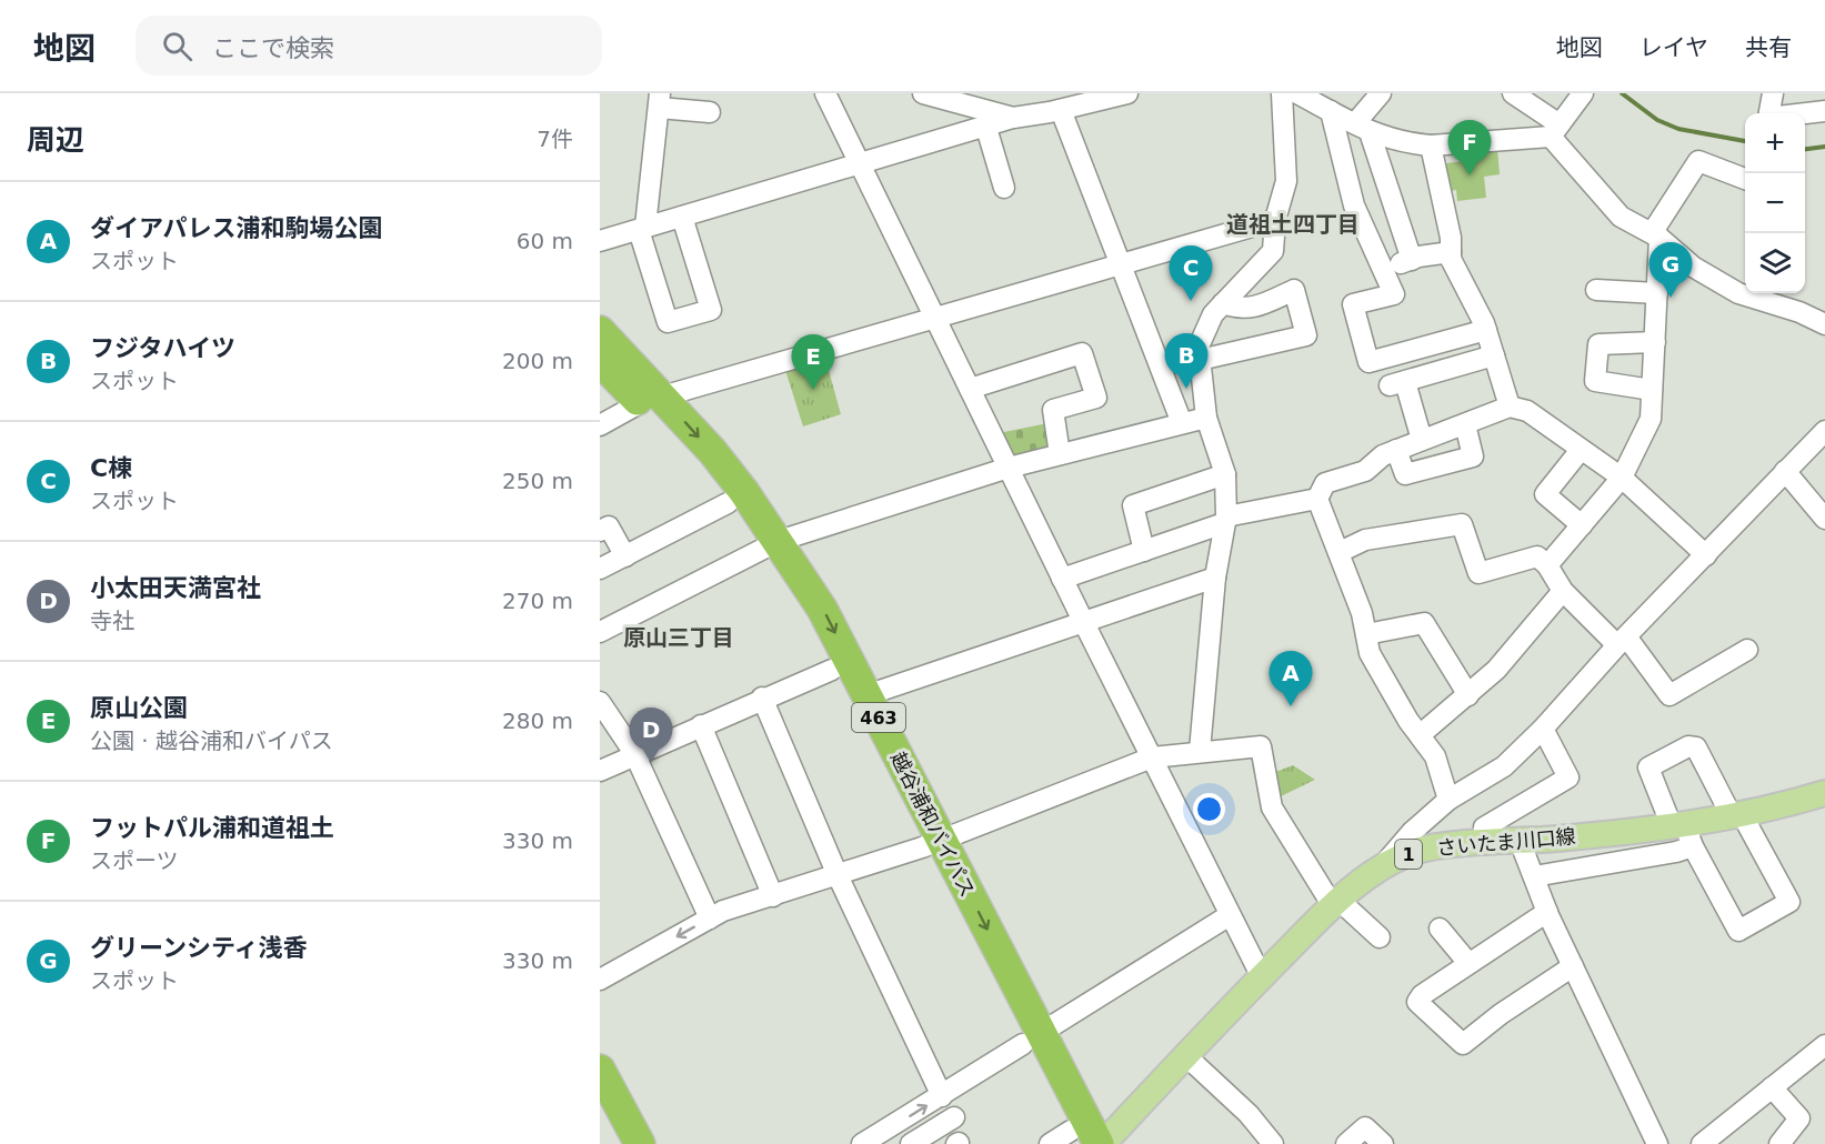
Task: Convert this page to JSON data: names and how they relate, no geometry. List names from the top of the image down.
{
  "streets": {
    "highway": ["463", "越谷浦和バイパス"],
    "main road": ["さいたま川口線", "1"]
  },
  "crossings": [
    ["越谷浦和バイパス", "さいたま川口線"]
  ],
  "districts": ["道祖土四丁目", "原山三丁目"],
  "page": {
    "header": "地図",
    "search": "ここで検索",
    "nav": ["地図", "レイヤ", "共有"],
    "heading": ["周辺", "7件"],
    "map_buttons": ["+", "−"],
    "pins": [
      "F",
      "G",
      "C",
      "B",
      "E",
      "A",
      "D"
    ],
    "list": [
      {
        "mark": "A",
        "name": "ダイアパレス浦和駒場公園",
        "note": "スポット",
        "value": "60 m"
      },
      {
        "mark": "B",
        "name": "フジタハイツ",
        "note": "スポット",
        "value": "200 m"
      },
      {
        "mark": "C",
        "name": "C棟",
        "note": "スポット",
        "value": "250 m"
      },
      {
        "mark": "D",
        "name": "小太田天満宮社",
        "note": "寺社",
        "value": "270 m"
      },
      {
        "mark": "E",
        "name": "原山公園",
        "note": "公園 · 越谷浦和バイパス",
        "value": "280 m"
      },
      {
        "mark": "F",
        "name": "フットパル浦和道祖土",
        "note": "スポーツ",
        "value": "330 m"
      },
      {
        "mark": "G",
        "name": "グリーンシティ浅香",
        "note": "スポット",
        "value": "330 m"
      }
    ]
  }
}
